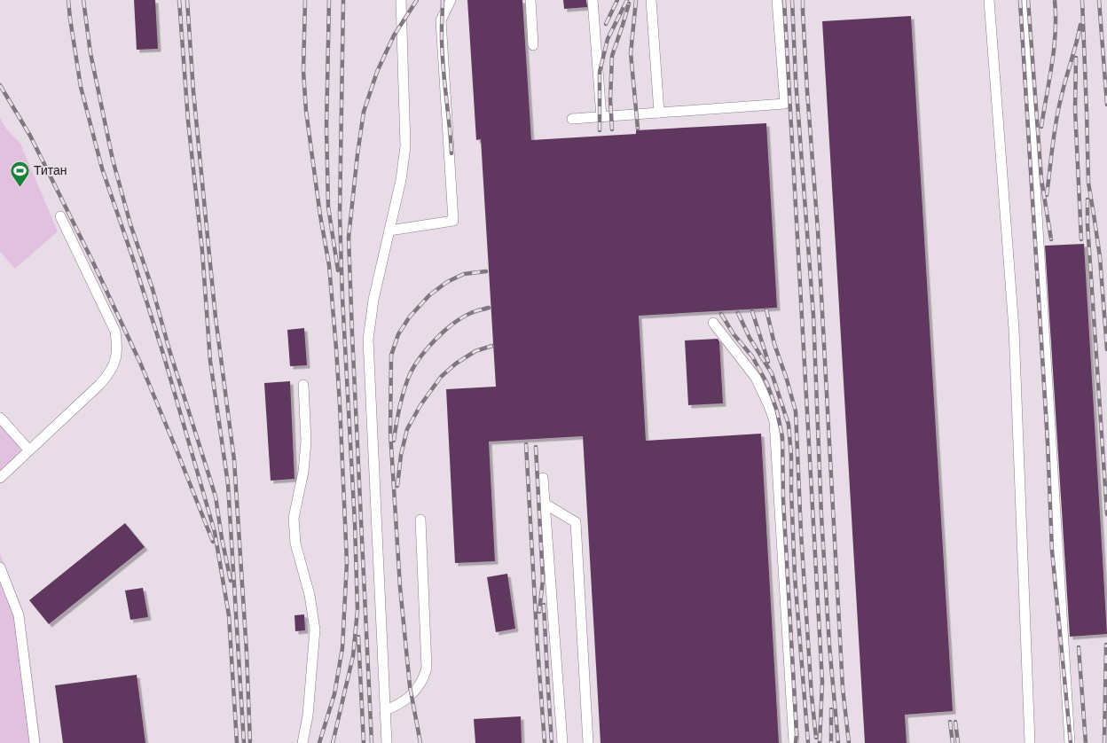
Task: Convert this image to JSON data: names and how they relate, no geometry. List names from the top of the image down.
{
  "places": {
    "sports": ["Титан"]
  }
}
